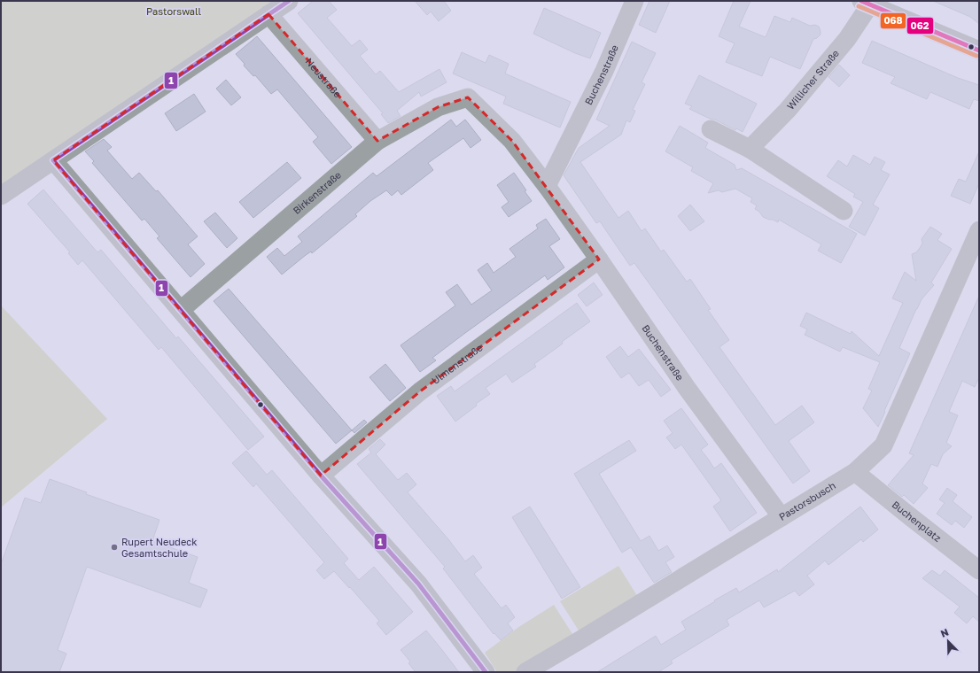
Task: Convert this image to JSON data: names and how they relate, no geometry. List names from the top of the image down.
{
  "streets": {
    "street": [
      "Buchenstraße",
      "Neustraße",
      "Willicher Straße",
      "Birkenstraße",
      "Ulmenstraße",
      "Pastorsbusch",
      "Buchenplatz"
    ]
  },
  "crossings": [
    ["Buchenstraße", "Birkenstraße"],
    ["Buchenstraße", "Ulmenstraße"],
    ["Buchenstraße", "Pastorsbusch"],
    ["Neustraße", "Birkenstraße"],
    ["Pastorsbusch", "Buchenplatz"]
  ],
  "parks": ["Pastorswall"],
  "places": ["Rupert Neudeck Gesamtschule"],
  "lines": ["transit line 1", "transit line 062", "transit line 068"],
  "north": "top left"
}
